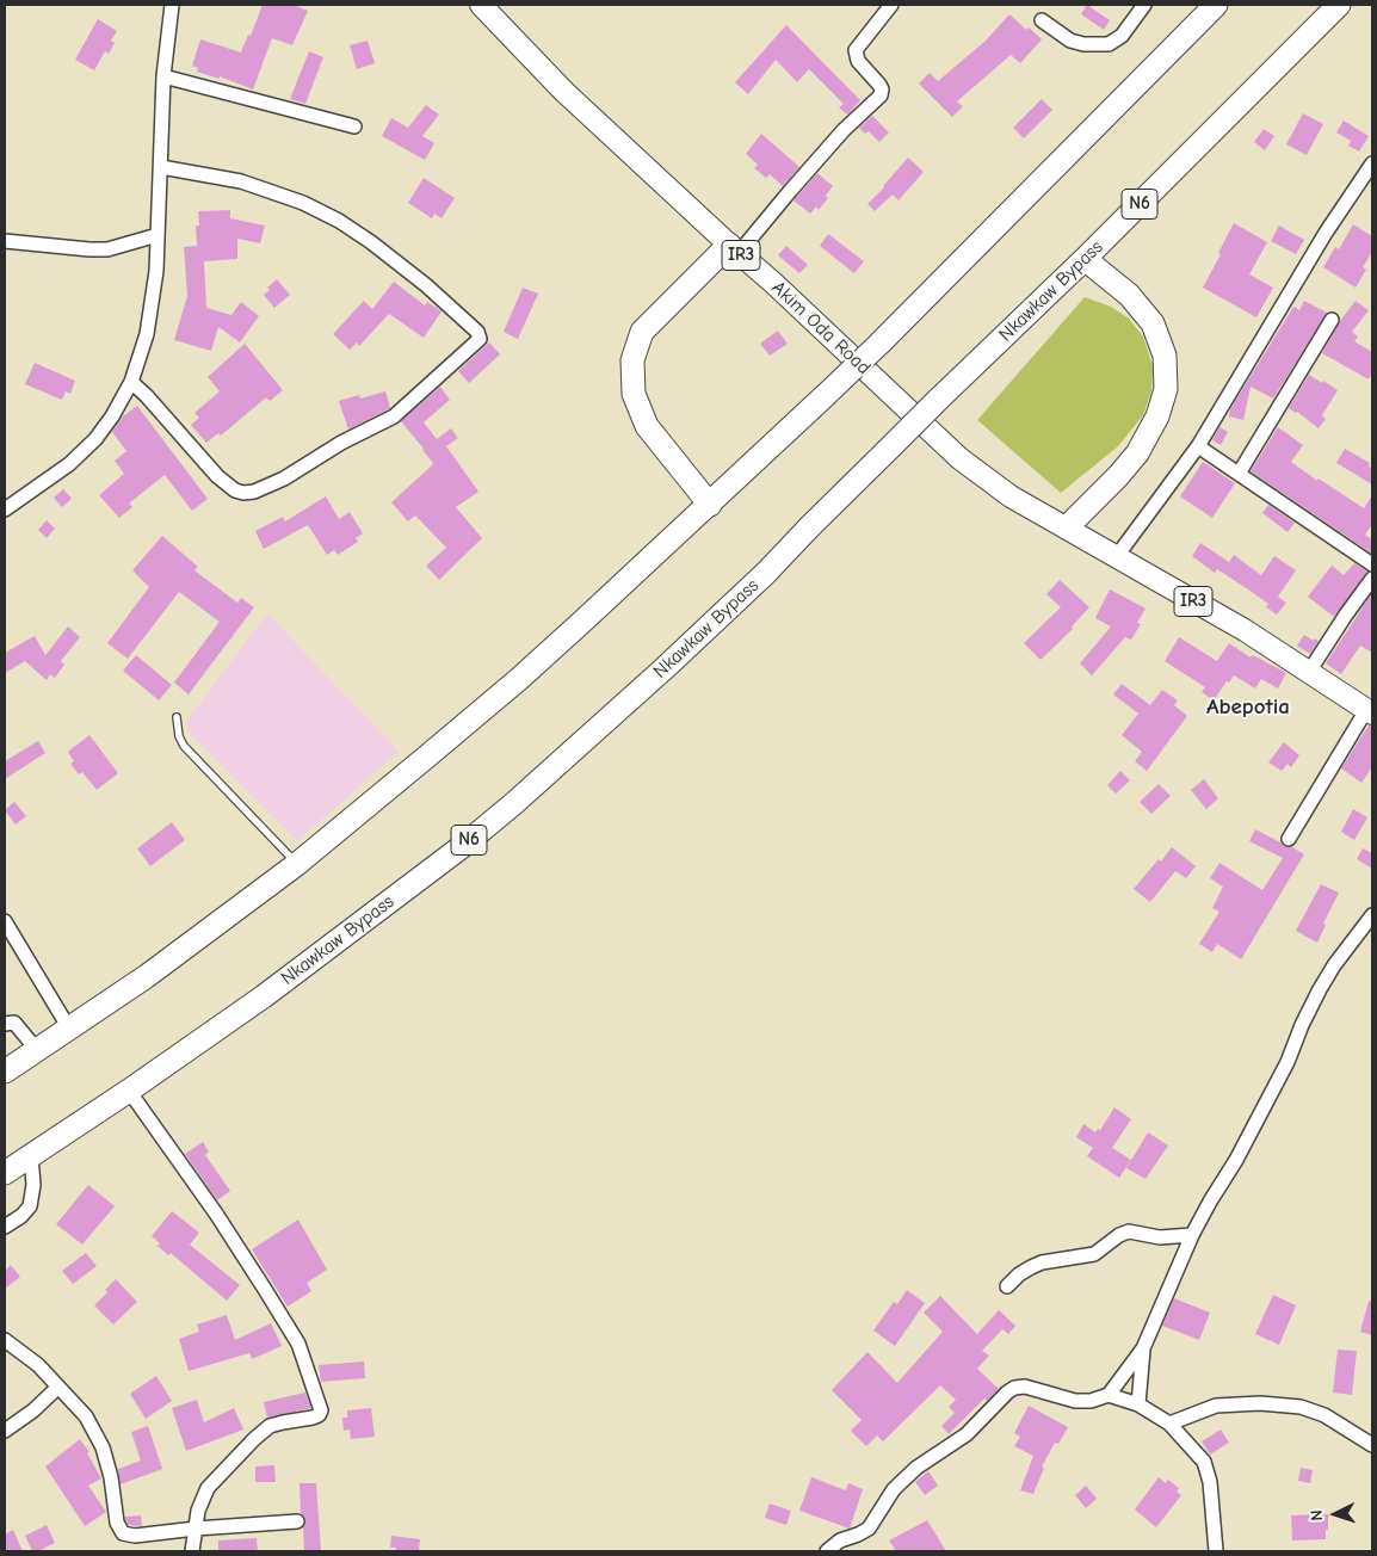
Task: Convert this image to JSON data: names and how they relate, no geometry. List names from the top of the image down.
{
  "streets": {
    "highway": ["N6", "Nkawkaw Bypass"],
    "main road": ["IR3", "Akim Oda Road"]
  },
  "crossings": [
    ["IR3", "Akim Oda Road"]
  ],
  "districts": ["Abepotia"],
  "north": "left"
}
